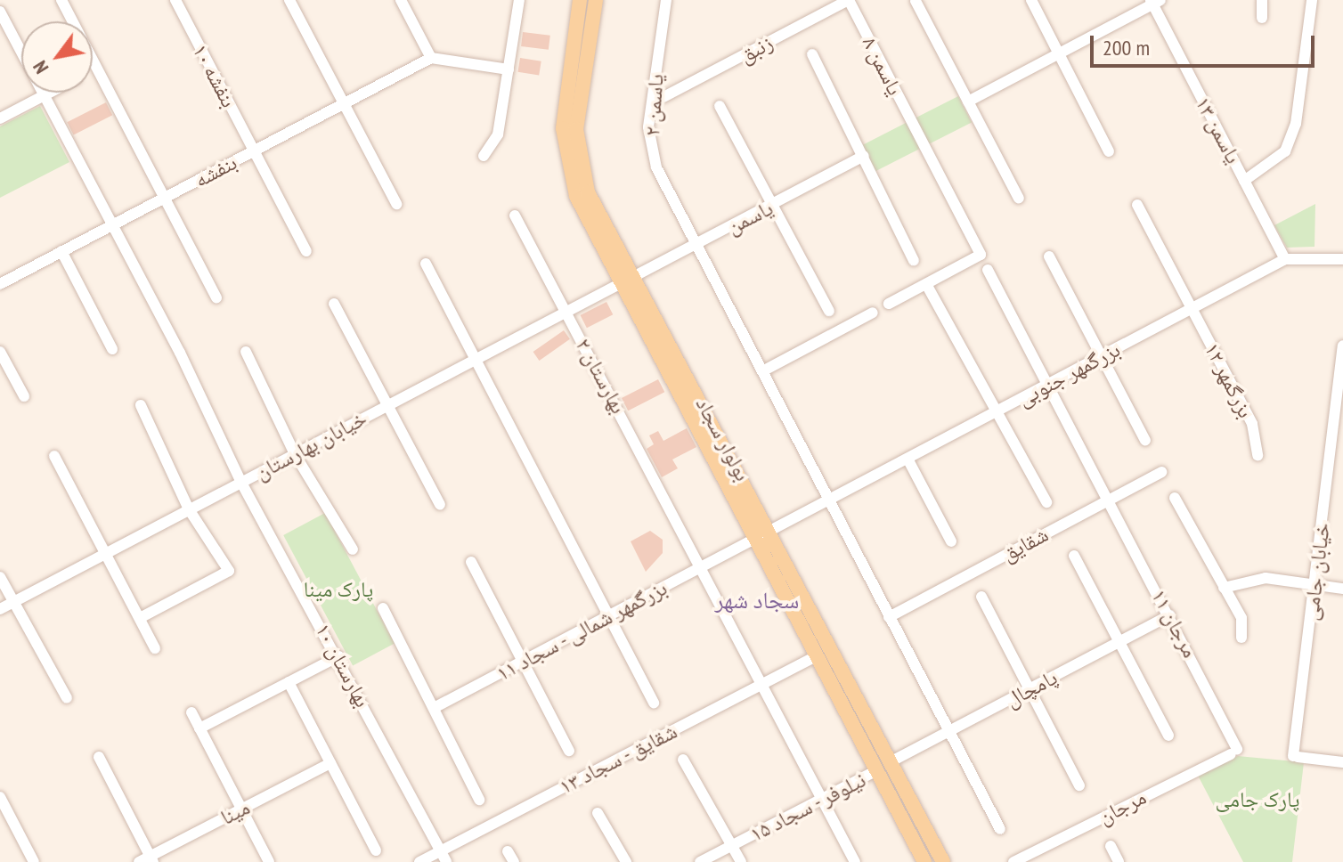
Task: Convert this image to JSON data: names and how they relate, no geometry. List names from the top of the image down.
{
  "streets": {
    "main road": ["بولوار سجاد"],
    "street": [
      "زنبق",
      "یاسمن ۸",
      "بنفشه ۱۰",
      "یاسمن ۲",
      "یاسمن ۱۳",
      "بنفشه",
      "یاسمن",
      "بزرگمهر جنوبی",
      "بهارستان ۲",
      "بزرگمهر ۱۲",
      "خیابان بهارستان",
      "شقایق",
      "خیابان جامی",
      "مرجان ۱۱",
      "بزرگمهر شمالی - سجاد ۱۱",
      "بهارستان ۱۰",
      "پامچال",
      "شقایق - سجاد ۱۳",
      "نیلوفر - سجاد ۱۵",
      "مرجان",
      "مینا"
    ]
  },
  "crossings": [
    ["زنبق", "یاسمن ۸"],
    ["بنفشه ۱۰", "بنفشه"],
    ["یاسمن ۲", "یاسمن"],
    ["یاسمن ۲", "بزرگمهر جنوبی"],
    ["یاسمن ۲", "شقایق"],
    ["یاسمن ۲", "پامچال"],
    ["یاسمن ۱۳", "بزرگمهر جنوبی"],
    ["بنفشه", "بهارستان ۱۰"],
    ["یاسمن", "بولوار سجاد"],
    ["یاسمن", "خیابان بهارستان"],
    ["بزرگمهر جنوبی", "بزرگمهر ۱۲"],
    ["بزرگمهر جنوبی", "بولوار سجاد"],
    ["بزرگمهر جنوبی", "مرجان ۱۱"],
    ["بزرگمهر جنوبی", "بزرگمهر شمالی - سجاد ۱۱"],
    ["بهارستان ۲", "خیابان بهارستان"],
    ["بهارستان ۲", "بزرگمهر شمالی - سجاد ۱۱"],
    ["بهارستان ۲", "شقایق - سجاد ۱۳"],
    ["بهارستان ۲", "نیلوفر - سجاد ۱۵"],
    ["بولوار سجاد", "خیابان بهارستان"],
    ["بولوار سجاد", "بزرگمهر شمالی - سجاد ۱۱"],
    ["بولوار سجاد", "پامچال"],
    ["بولوار سجاد", "شقایق - سجاد ۱۳"],
    ["بولوار سجاد", "نیلوفر - سجاد ۱۵"],
    ["خیابان بهارستان", "بهارستان ۱۰"],
    ["شقایق", "مرجان ۱۱"],
    ["مرجان ۱۱", "پامچال"],
    ["مرجان ۱۱", "مرجان"],
    ["بهارستان ۱۰", "شقایق - سجاد ۱۳"]
  ],
  "districts": ["سجاد شهر"],
  "parks": ["پارک مینا", "پارک جامی"],
  "scale_bar": "200 m",
  "north": "bottom left"
}
